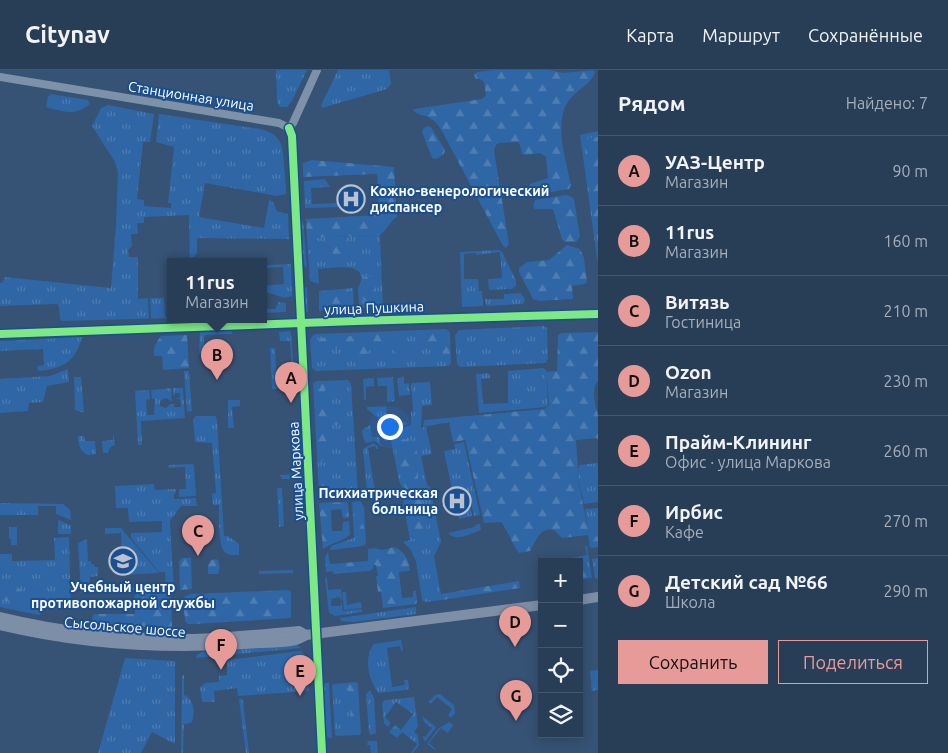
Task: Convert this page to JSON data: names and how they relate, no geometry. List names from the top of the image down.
{
  "streets": {
    "main road": ["Сысольское шоссе"],
    "street": ["Станционная улица", "улица Пушкина", "улица Маркова"]
  },
  "crossings": [
    ["Станционная улица", "улица Маркова"],
    ["улица Пушкина", "улица Маркова"],
    ["улица Маркова", "Сысольское шоссе"]
  ],
  "places": {
    "hospital": ["Кожно-венерологический диспансер", "Психиатрическая больница"],
    "school or university": ["Учебный центр противопожарной службы"]
  },
  "page": {
    "header": "Citynav",
    "nav": ["Карта", "Маршрут", "Сохранённые"],
    "heading": ["Рядом", "Найдено: 7"],
    "list": [
      {
        "mark": "A",
        "name": "УАЗ-Центр",
        "note": "Магазин",
        "value": "90 m"
      },
      {
        "mark": "B",
        "name": "11rus",
        "note": "Магазин",
        "value": "160 m"
      },
      {
        "mark": "C",
        "name": "Витязь",
        "note": "Гостиница",
        "value": "210 m"
      },
      {
        "mark": "D",
        "name": "Ozon",
        "note": "Магазин",
        "value": "230 m"
      },
      {
        "mark": "E",
        "name": "Прайм-Клининг",
        "note": "Офис · улица Маркова",
        "value": "260 m"
      },
      {
        "mark": "F",
        "name": "Ирбис",
        "note": "Кафе",
        "value": "270 m"
      },
      {
        "mark": "G",
        "name": "Детский сад №66",
        "note": "Школа",
        "value": "290 m"
      }
    ],
    "popup": ["11rus", "Магазин"],
    "pins": [
      "B",
      "A",
      "C",
      "D",
      "F",
      "E",
      "G"
    ],
    "map_buttons": ["+", "−"],
    "buttons": ["Сохранить", "Поделиться"]
  }
}
